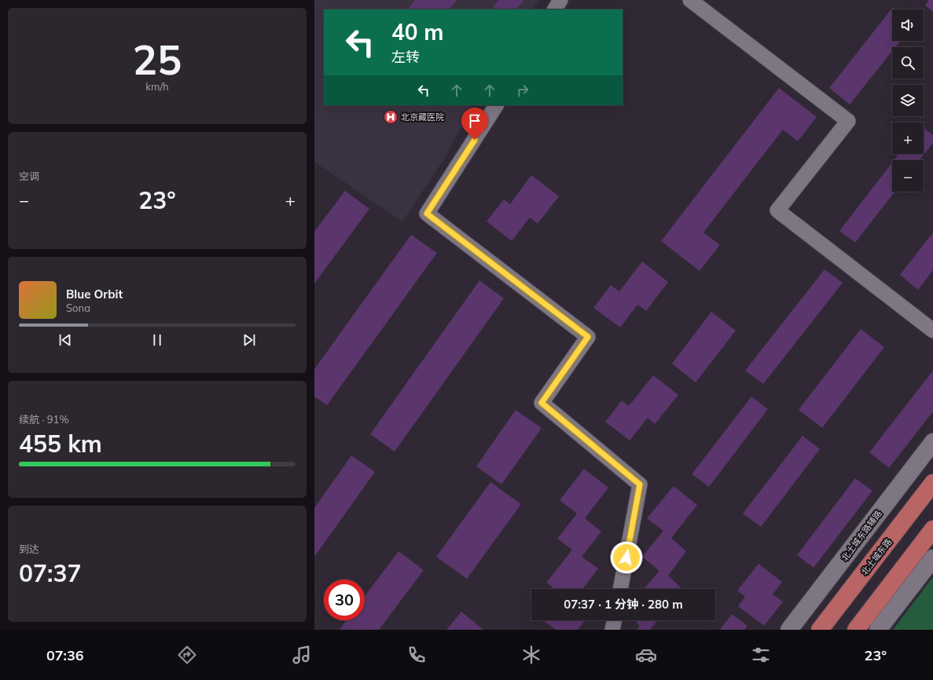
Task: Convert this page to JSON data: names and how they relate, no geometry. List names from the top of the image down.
{
  "streets": {
    "main road": ["北土城东路"],
    "street": ["北土城东路辅路"]
  },
  "places": {
    "hospital": ["北京藏医院"]
  },
  "page": {
    "tile": [
      ["25", "km/h"],
      "空调",
      ["续航 · 91%", "455 km"],
      ["到达", "07:37"]
    ],
    "map_buttons": ["+", "−"],
    "turn": ["40 m", "左转"],
    "heat": ["−", "23°", "+"],
    "song": ["Blue Orbit", "Sona"],
    "limit": "30",
    "trip": "07:37 · 1 分钟 · 280 m",
    "tabs": ["07:36", "23°"]
  }
}
